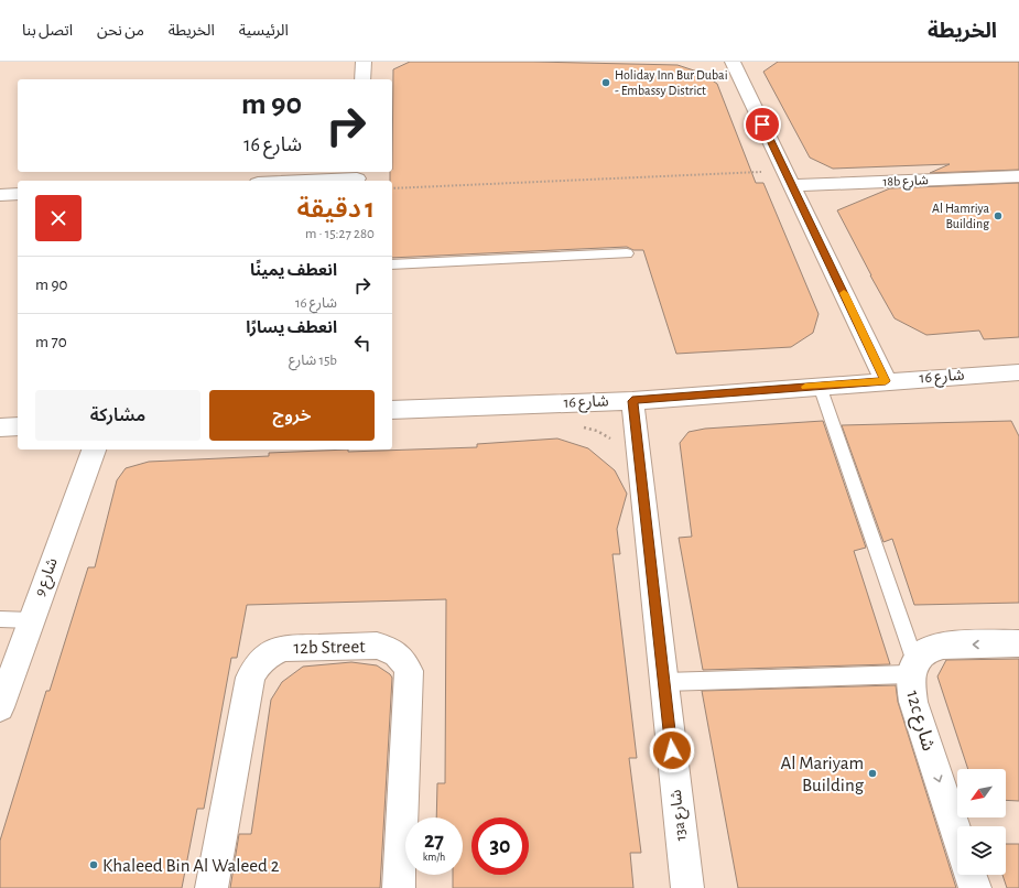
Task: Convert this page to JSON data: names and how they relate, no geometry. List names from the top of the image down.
{
  "streets": {
    "street": [
      "18b شارع",
      "شارع 16",
      "شارع 9",
      "12b Street",
      "12c شارع",
      "13a شارع"
    ]
  },
  "crossings": [
    ["شارع 16", "13a شارع"]
  ],
  "one_way": ["12c شارع"],
  "places": [
    "Holiday Inn Bur Dubai - Embassy District",
    "Al Hamriya Building",
    "Al Mariyam Building",
    "Khaleed Bin Al Waleed 2"
  ],
  "north": "bottom left",
  "page": {
    "header": "الخريطة",
    "nav": [
      "الرئيسية",
      "الخريطة",
      "من نحن",
      "اتصل بنا"
    ],
    "turn": ["90 m", "شارع 16"],
    "heading": ["1 دقيقة", "280 m · 15:27"],
    "list": [
      {
        "name": "انعطف يمينًا",
        "note": "شارع 16",
        "value": "90 m"
      },
      {
        "name": "انعطف يسارًا",
        "note": "15b شارع",
        "value": "70 m"
      }
    ],
    "buttons": ["خروج", "مشاركة"],
    "speed": "27 km/h",
    "limit": "30"
  }
}
